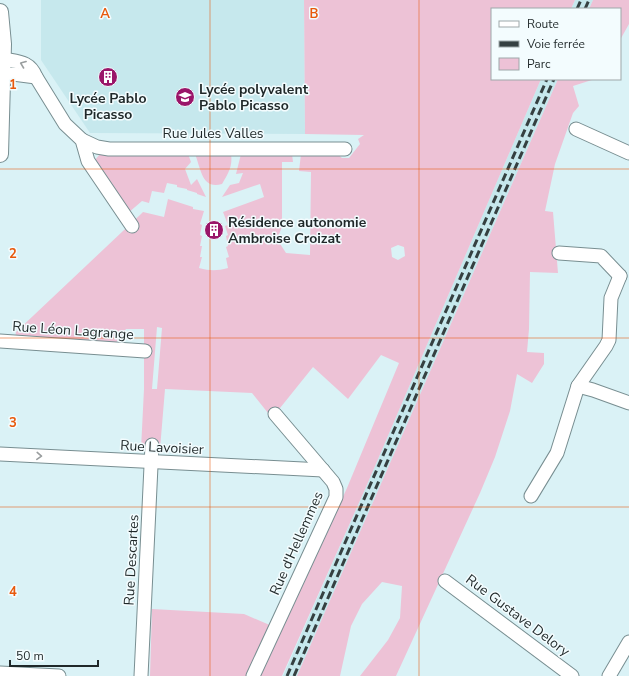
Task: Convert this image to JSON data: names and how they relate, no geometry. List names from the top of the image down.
{
  "streets": {
    "street": [
      "Rue Jules Valles",
      "Rue Léon Lagrange",
      "Rue Lavoisier",
      "Rue d'Hellemmes",
      "Rue Descartes",
      "Rue Gustave Delory"
    ]
  },
  "crossings": [
    ["Rue Lavoisier", "Rue d'Hellemmes"],
    ["Rue Lavoisier", "Rue Descartes"]
  ],
  "one_way": ["Rue Lavoisier"],
  "places": {
    "building": ["Lycée Pablo Picasso", "Résidence autonomie Ambroise Croizat"],
    "school or university": ["Lycée polyvalent Pablo Picasso"]
  },
  "legend": ["Route", "Voie ferrée", "Parc"],
  "scale_bar": "50 m",
  "grid": {
    "columns": ["A", "B"],
    "rows": [
      "1",
      "2",
      "3",
      "4"
    ]
  }
}
